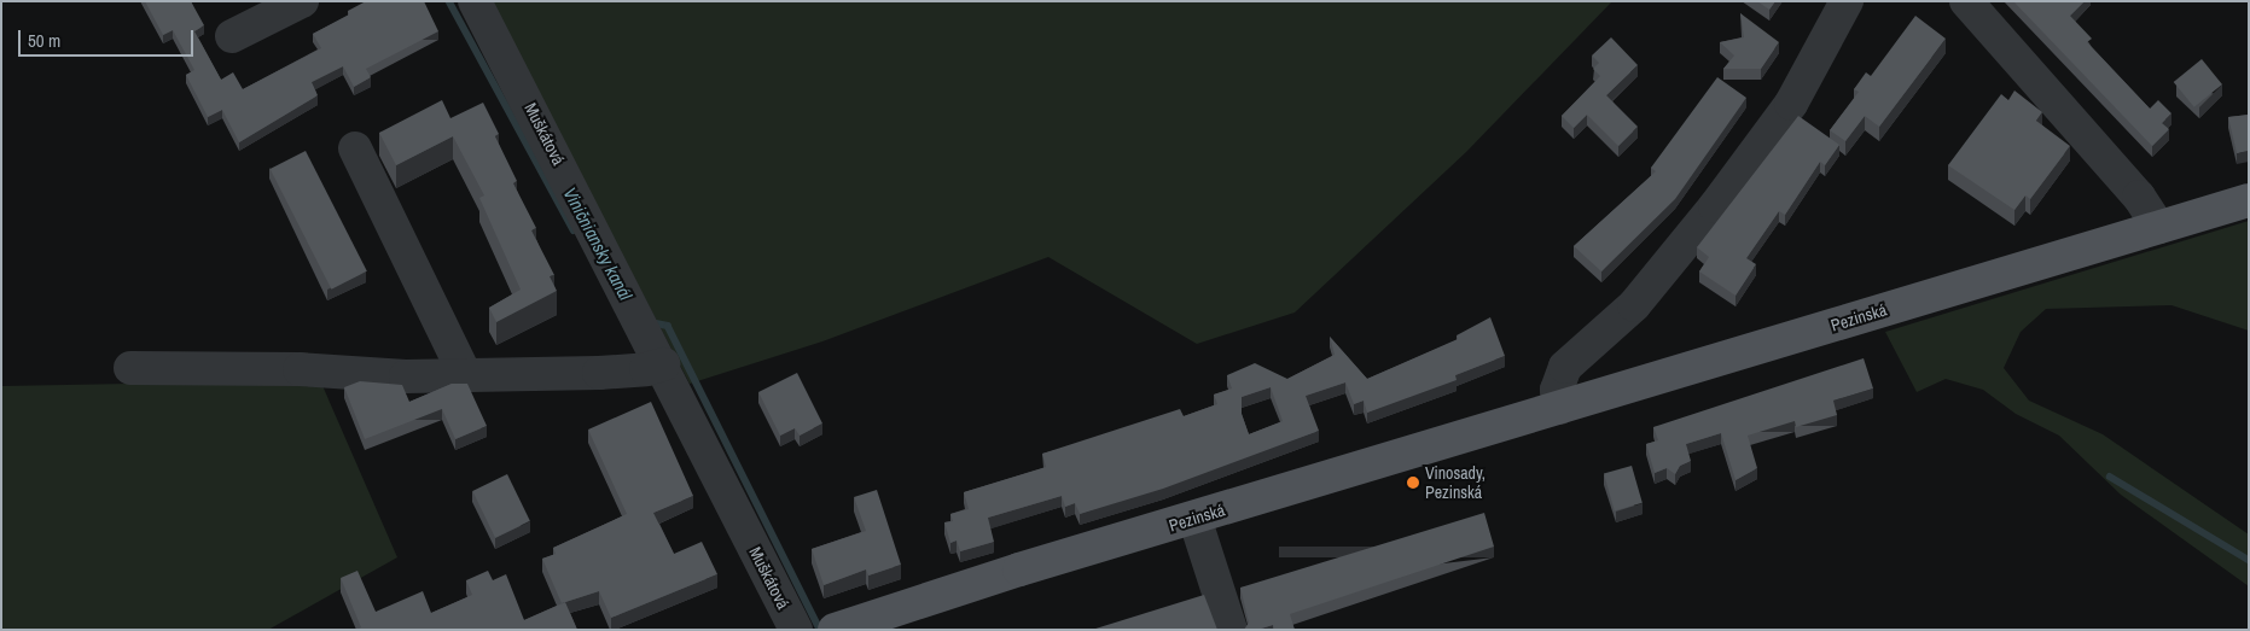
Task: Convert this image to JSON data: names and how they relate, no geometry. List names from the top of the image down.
{
  "streets": {
    "main road": ["Pezinská"],
    "street": ["Muškátová"]
  },
  "water": ["Viničniansky kanál"],
  "places": ["Vinosady, Pezinská"],
  "scale_bar": "50 m"
}
